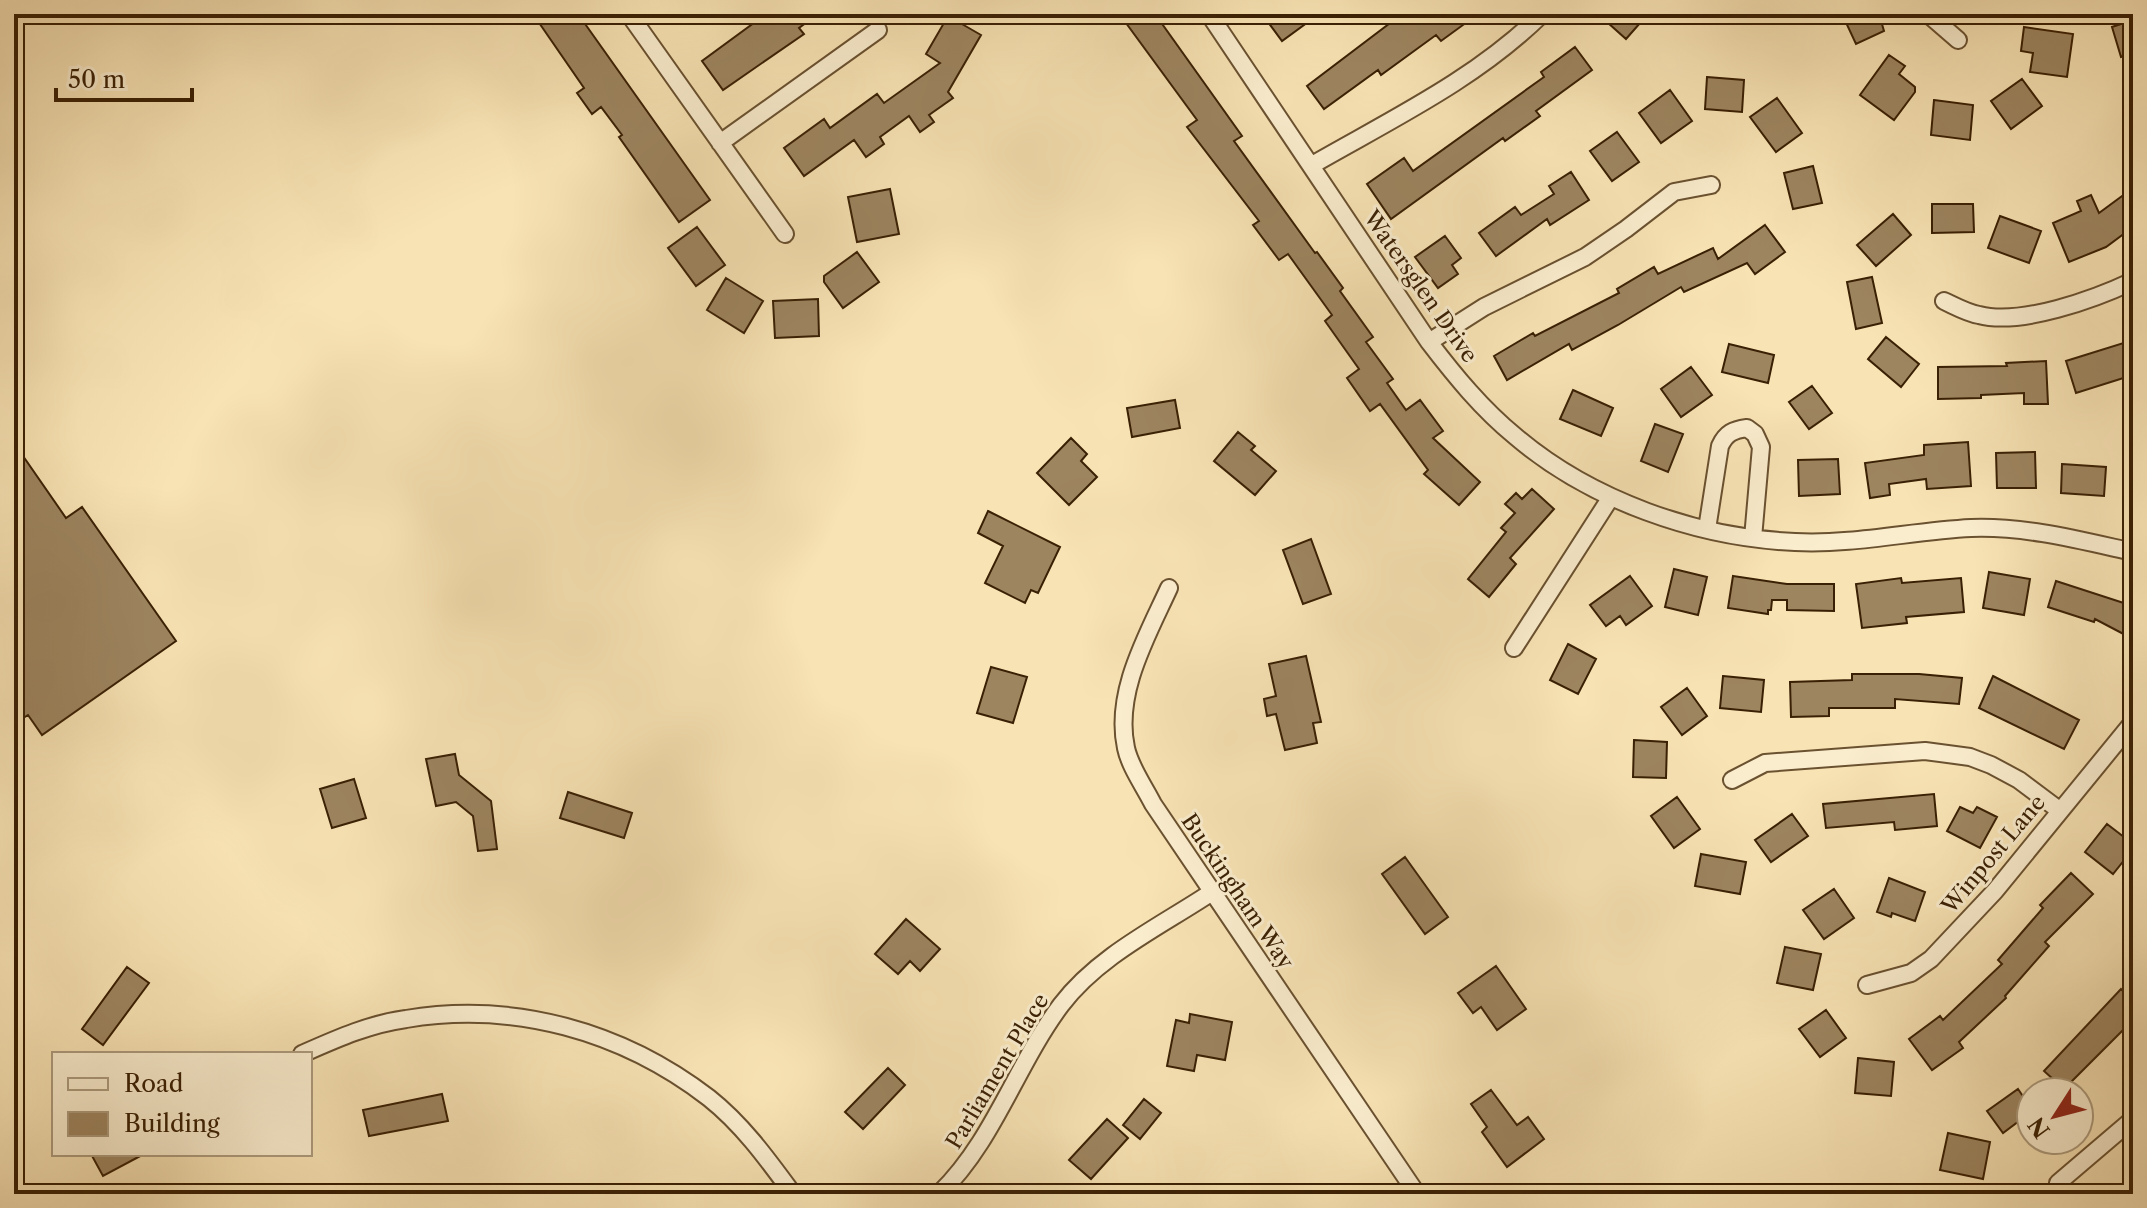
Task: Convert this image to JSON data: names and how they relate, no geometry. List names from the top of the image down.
{
  "streets": {
    "street": [
      "Watersglen Drive",
      "Winpost Lane",
      "Buckingham Way",
      "Parliament Place"
    ]
  },
  "crossings": [
    ["Buckingham Way", "Parliament Place"]
  ],
  "legend": ["Road", "Building"],
  "scale_bar": "50 m",
  "north": "bottom left"
}
